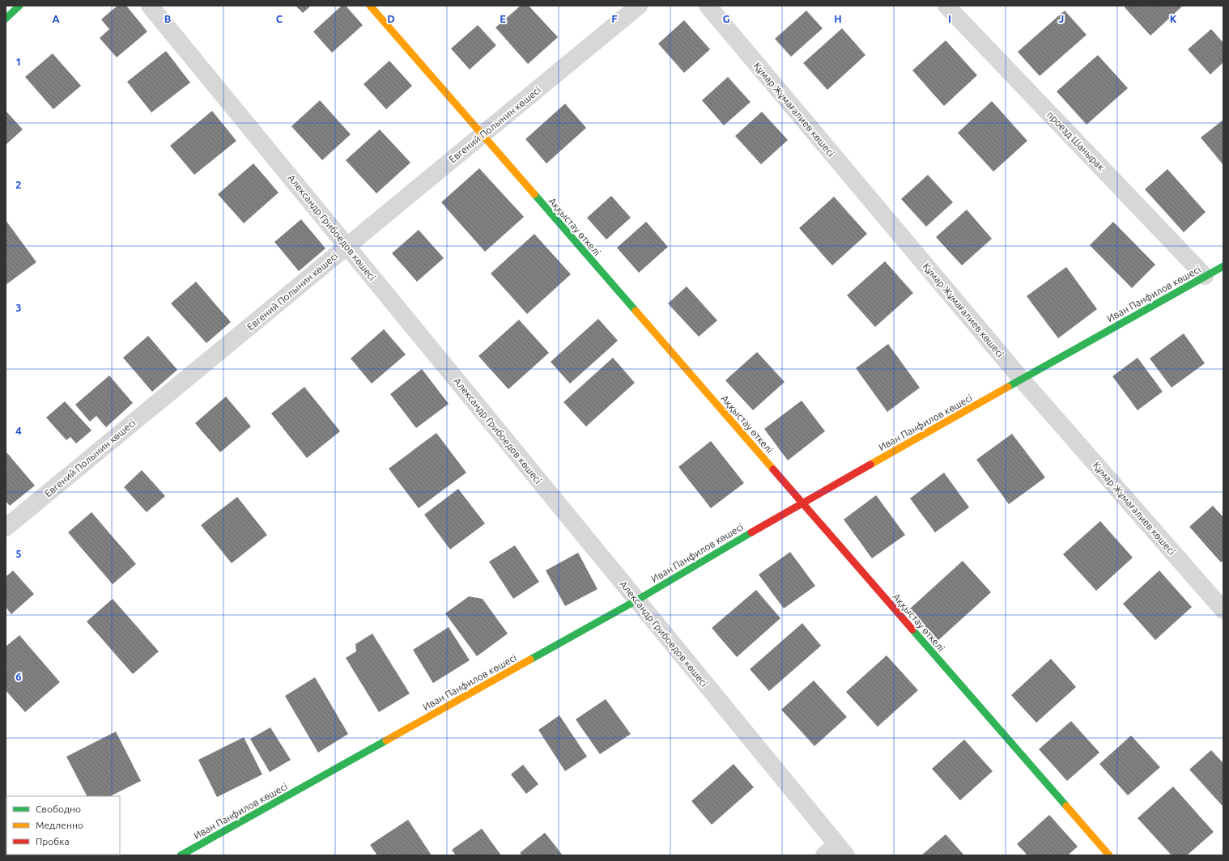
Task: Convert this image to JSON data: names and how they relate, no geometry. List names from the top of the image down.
{
  "streets": {
    "street": [
      "Құмар Жұмағалиев көшесі",
      "Евгений Полынин көшесі",
      "проезд Шанырак",
      "Аққыстау өткелі",
      "Александр Грибоедов көшесі",
      "Иван Панфилов көшесі"
    ]
  },
  "crossings": [
    ["Құмар Жұмағалиев көшесі", "Иван Панфилов көшесі"],
    ["Евгений Полынин көшесі", "Аққыстау өткелі"],
    ["Евгений Полынин көшесі", "Александр Грибоедов көшесі"],
    ["проезд Шанырак", "Иван Панфилов көшесі"],
    ["Аққыстау өткелі", "Иван Панфилов көшесі"],
    ["Александр Грибоедов көшесі", "Иван Панфилов көшесі"]
  ],
  "legend": ["Свободно", "Медленно", "Пробка"],
  "grid": {
    "columns": [
      "A",
      "B",
      "C",
      "D",
      "E",
      "F",
      "G",
      "H",
      "I",
      "J",
      "K"
    ],
    "rows": [
      "1",
      "2",
      "3",
      "4",
      "5",
      "6"
    ]
  }
}
